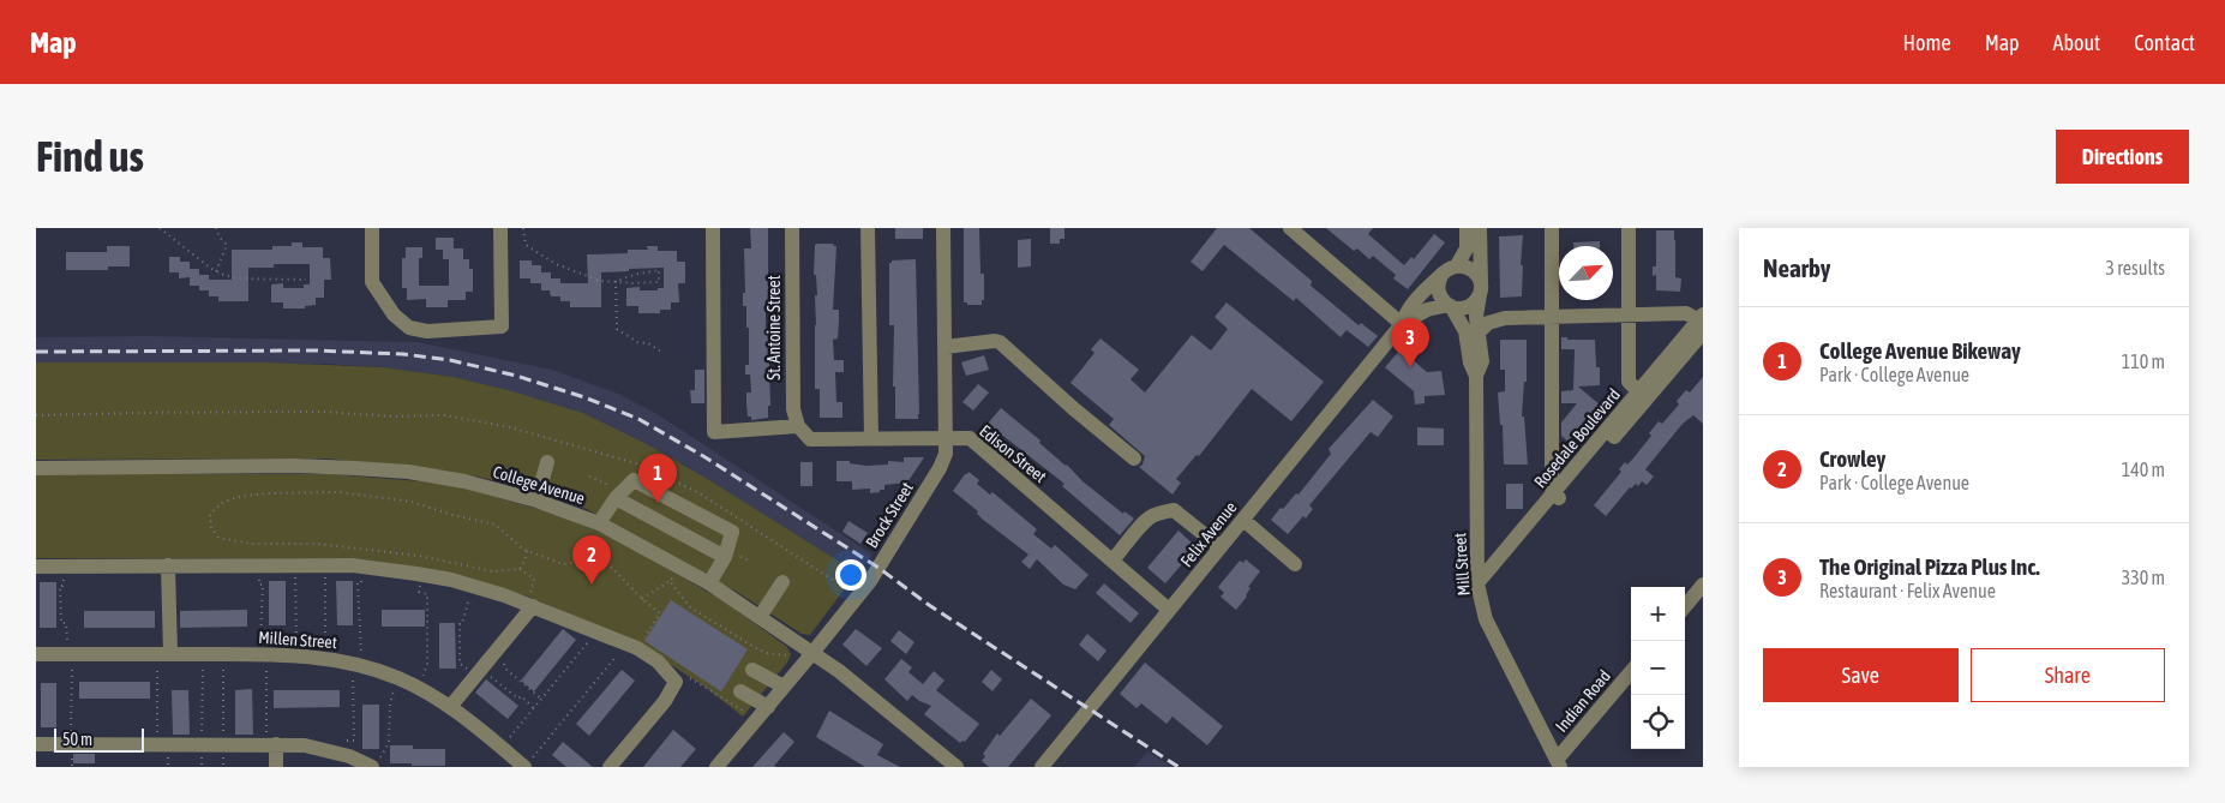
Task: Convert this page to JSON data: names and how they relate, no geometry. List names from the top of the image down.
{
  "streets": {
    "street": [
      "St. Antoine Street",
      "Rosedale Boulevard",
      "Edison Street",
      "College Avenue",
      "Brock Street",
      "Felix Avenue",
      "Mill Street",
      "Millen Street",
      "Indian Road"
    ]
  },
  "crossings": [
    ["St. Antoine Street", "Edison Street"],
    ["Rosedale Boulevard", "Mill Street"],
    ["Edison Street", "Brock Street"],
    ["Edison Street", "Felix Avenue"],
    ["College Avenue", "Brock Street"],
    ["Felix Avenue", "Mill Street"],
    ["Mill Street", "Indian Road"]
  ],
  "scale_bar": "50 m",
  "north": "top right",
  "page": {
    "header": "Map",
    "nav": [
      "Home",
      "Map",
      "About",
      "Contact"
    ],
    "buttons": [
      "Directions",
      ["Save", "Share"]
    ],
    "title": "Find us",
    "heading": ["Nearby", "3 results"],
    "list": [
      {
        "mark": "1",
        "name": "College Avenue Bikeway",
        "note": "Park · College Avenue",
        "value": "110 m"
      },
      {
        "mark": "2",
        "name": "Crowley",
        "note": "Park · College Avenue",
        "value": "140 m"
      },
      {
        "mark": "3",
        "name": "The Original Pizza Plus Inc.",
        "note": "Restaurant · Felix Avenue",
        "value": "330 m"
      }
    ],
    "pins": ["3", "1", "2"],
    "map_buttons": ["+", "−"],
    "scale": "50 m"
  }
}
